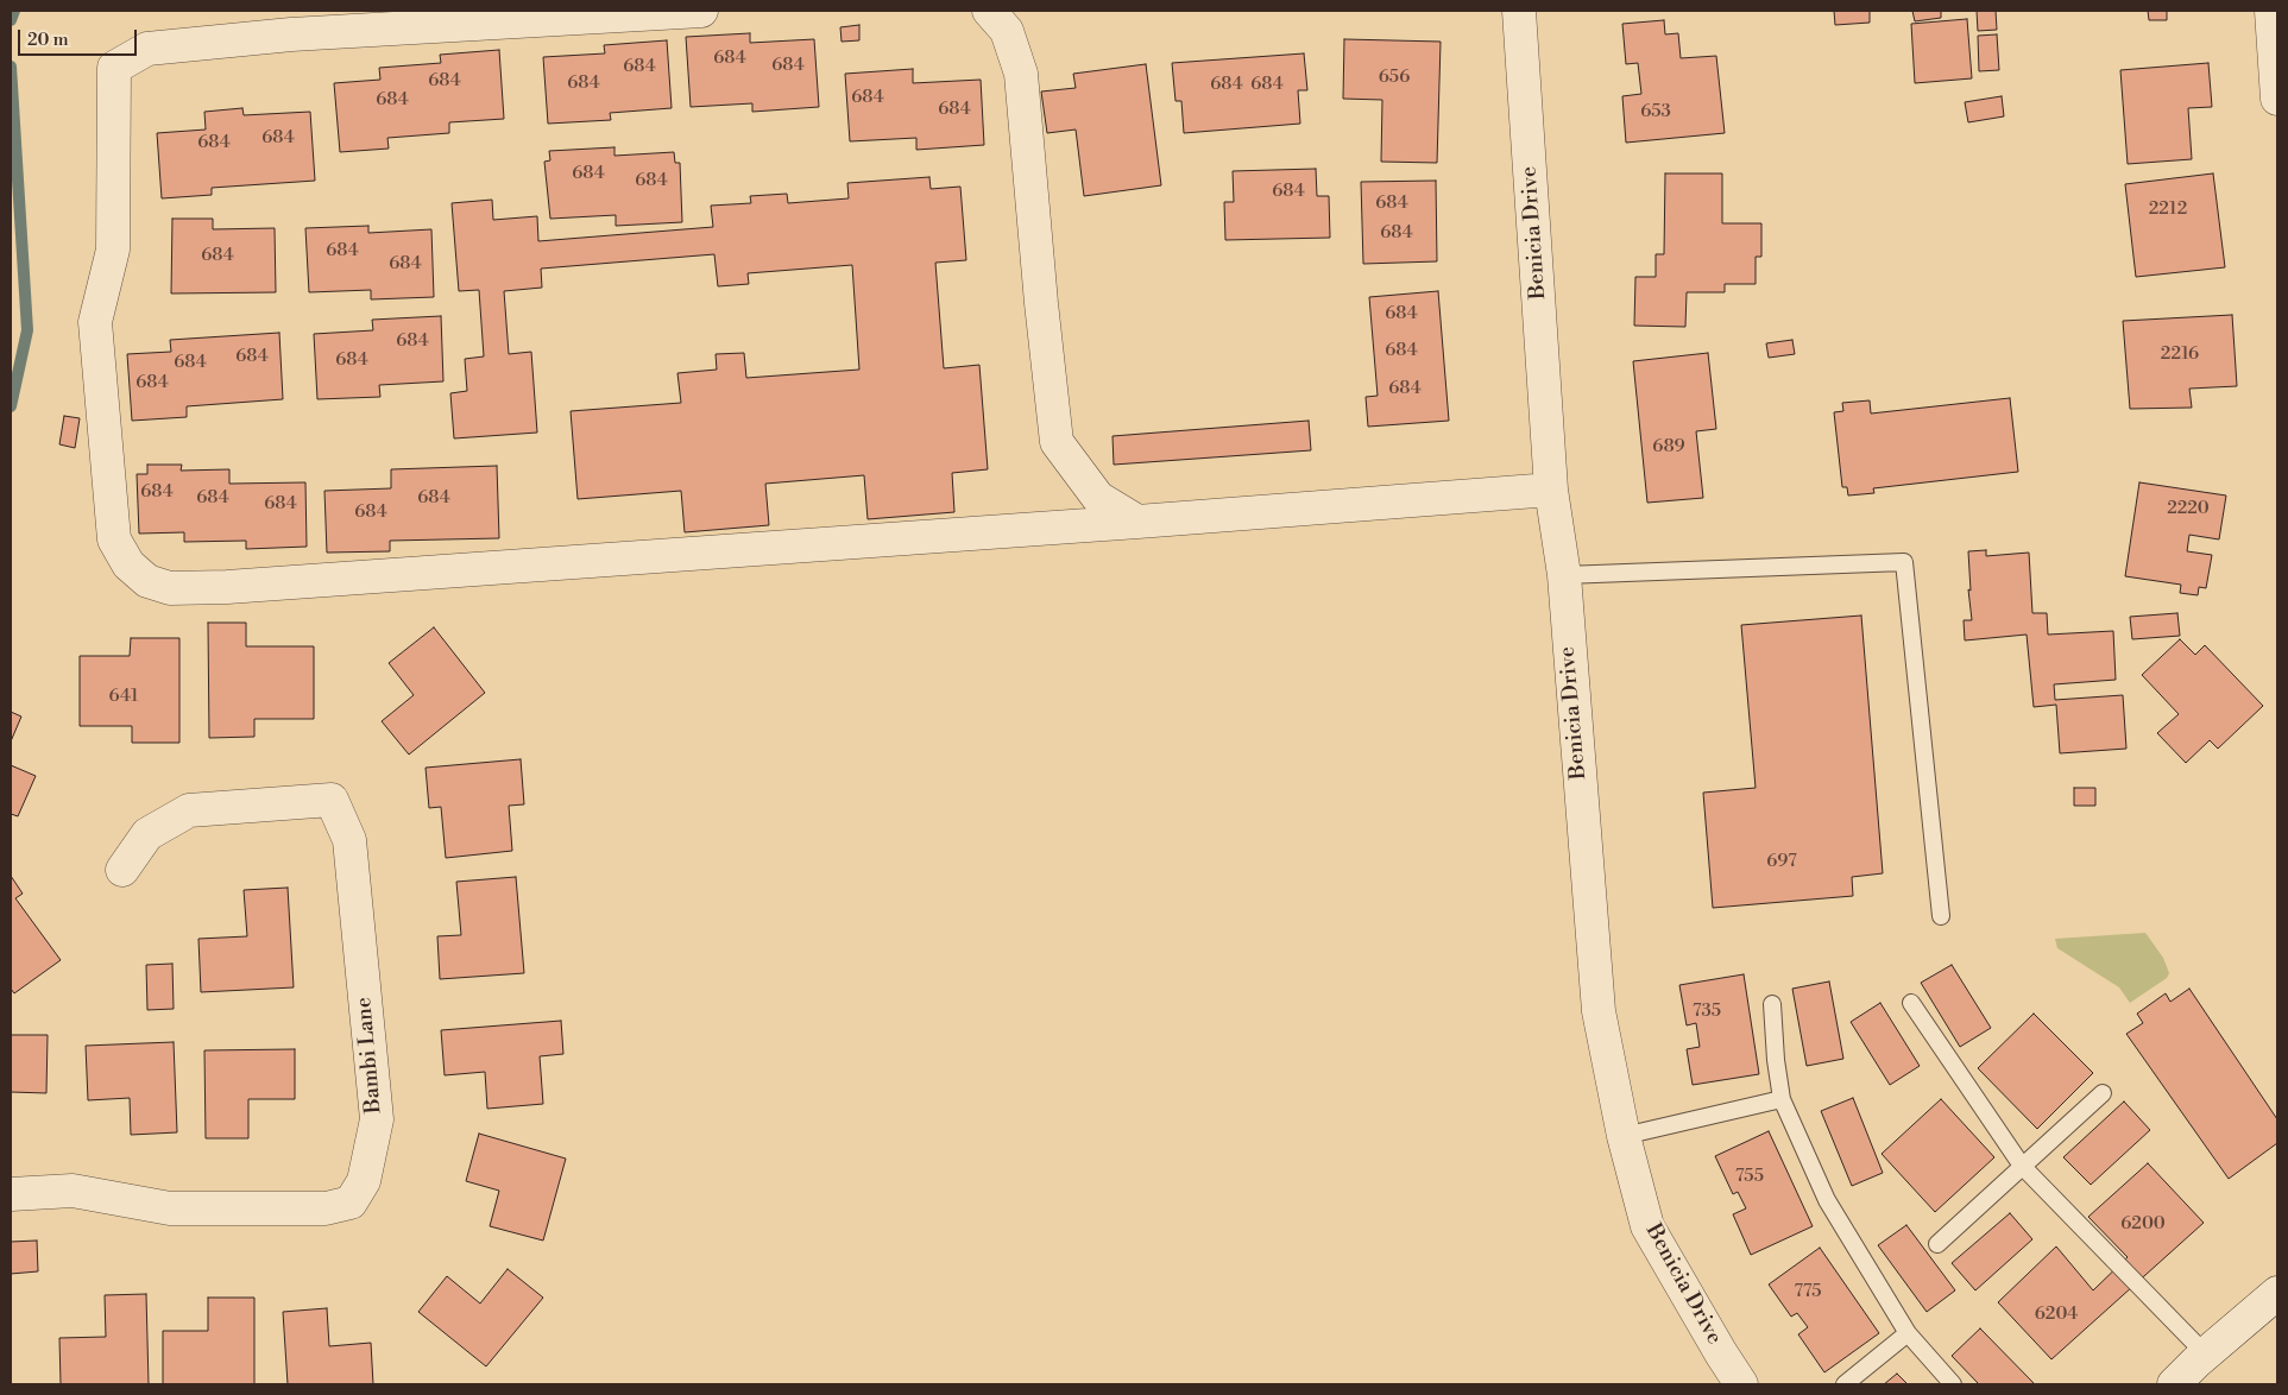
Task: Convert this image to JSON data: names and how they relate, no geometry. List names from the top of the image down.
{
  "streets": {
    "street": ["Benicia Drive", "Bambi Lane"]
  },
  "house_numbers": [
    "684",
    "684",
    "684",
    "656",
    "684",
    "684",
    "684",
    "684",
    "684",
    "684",
    "684",
    "653",
    "684",
    "684",
    "684",
    "684",
    "684",
    "684",
    "2212",
    "684",
    "684",
    "684",
    "684",
    "684",
    "684",
    "684",
    "2216",
    "684",
    "684",
    "684",
    "684",
    "684",
    "689",
    "684",
    "684",
    "684",
    "684",
    "2220",
    "684",
    "641",
    "697",
    "735",
    "755",
    "6200",
    "775",
    "6204"
  ],
  "scale_bar": "20 m"
}
